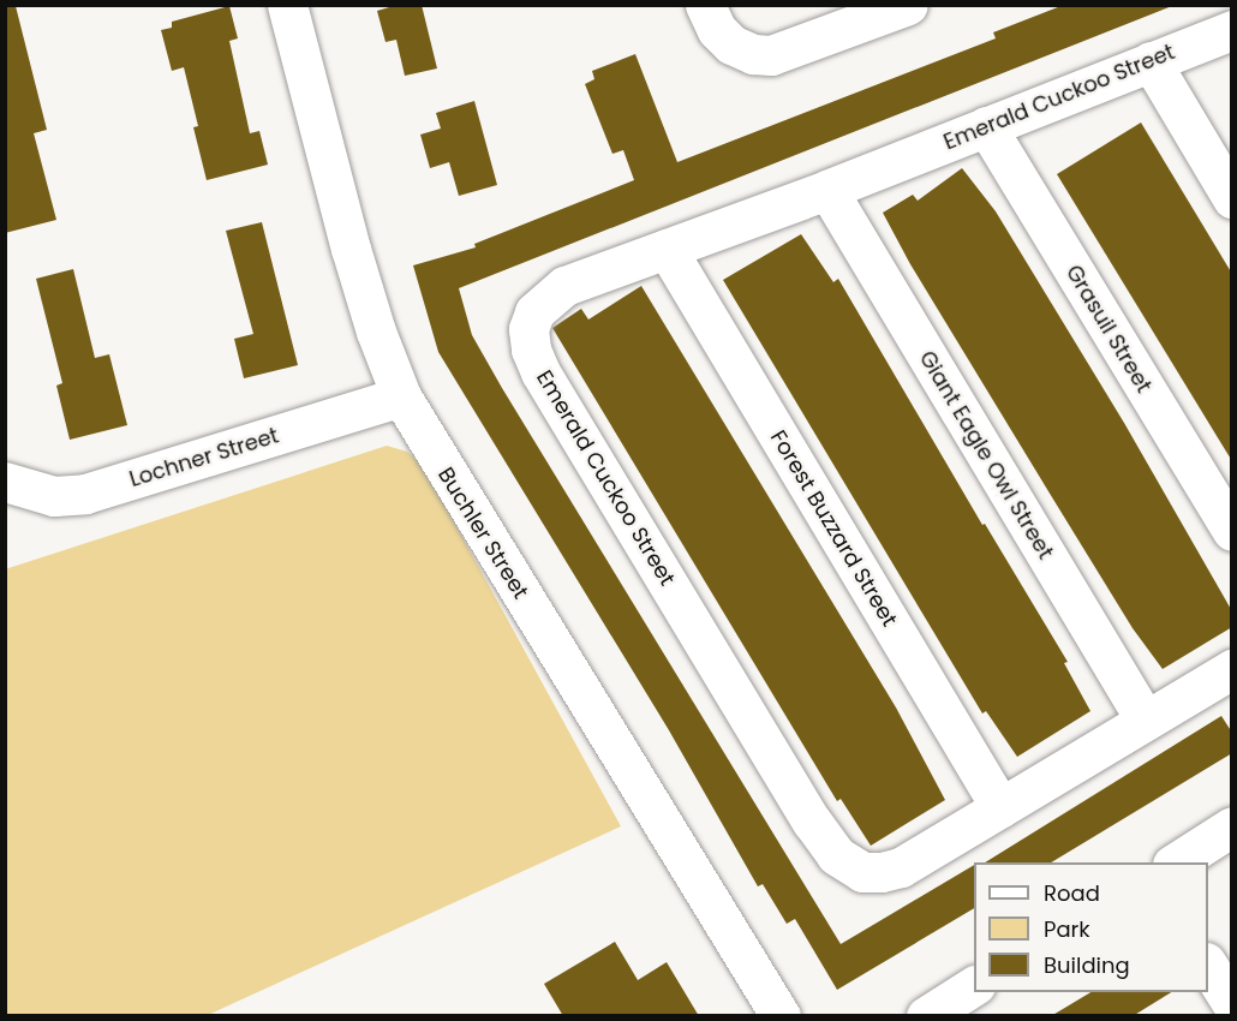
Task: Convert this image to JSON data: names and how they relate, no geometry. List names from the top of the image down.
{
  "streets": {
    "street": [
      "Emerald Cuckoo Street",
      "Grasuil Street",
      "Giant Eagle Owl Street",
      "Lochner Street",
      "Forest Buzzard Street",
      "Buchler Street"
    ]
  },
  "crossings": [
    ["Emerald Cuckoo Street", "Grasuil Street"],
    ["Emerald Cuckoo Street", "Giant Eagle Owl Street"],
    ["Emerald Cuckoo Street", "Forest Buzzard Street"],
    ["Lochner Street", "Buchler Street"]
  ],
  "legend": ["Road", "Park", "Building"]
}
